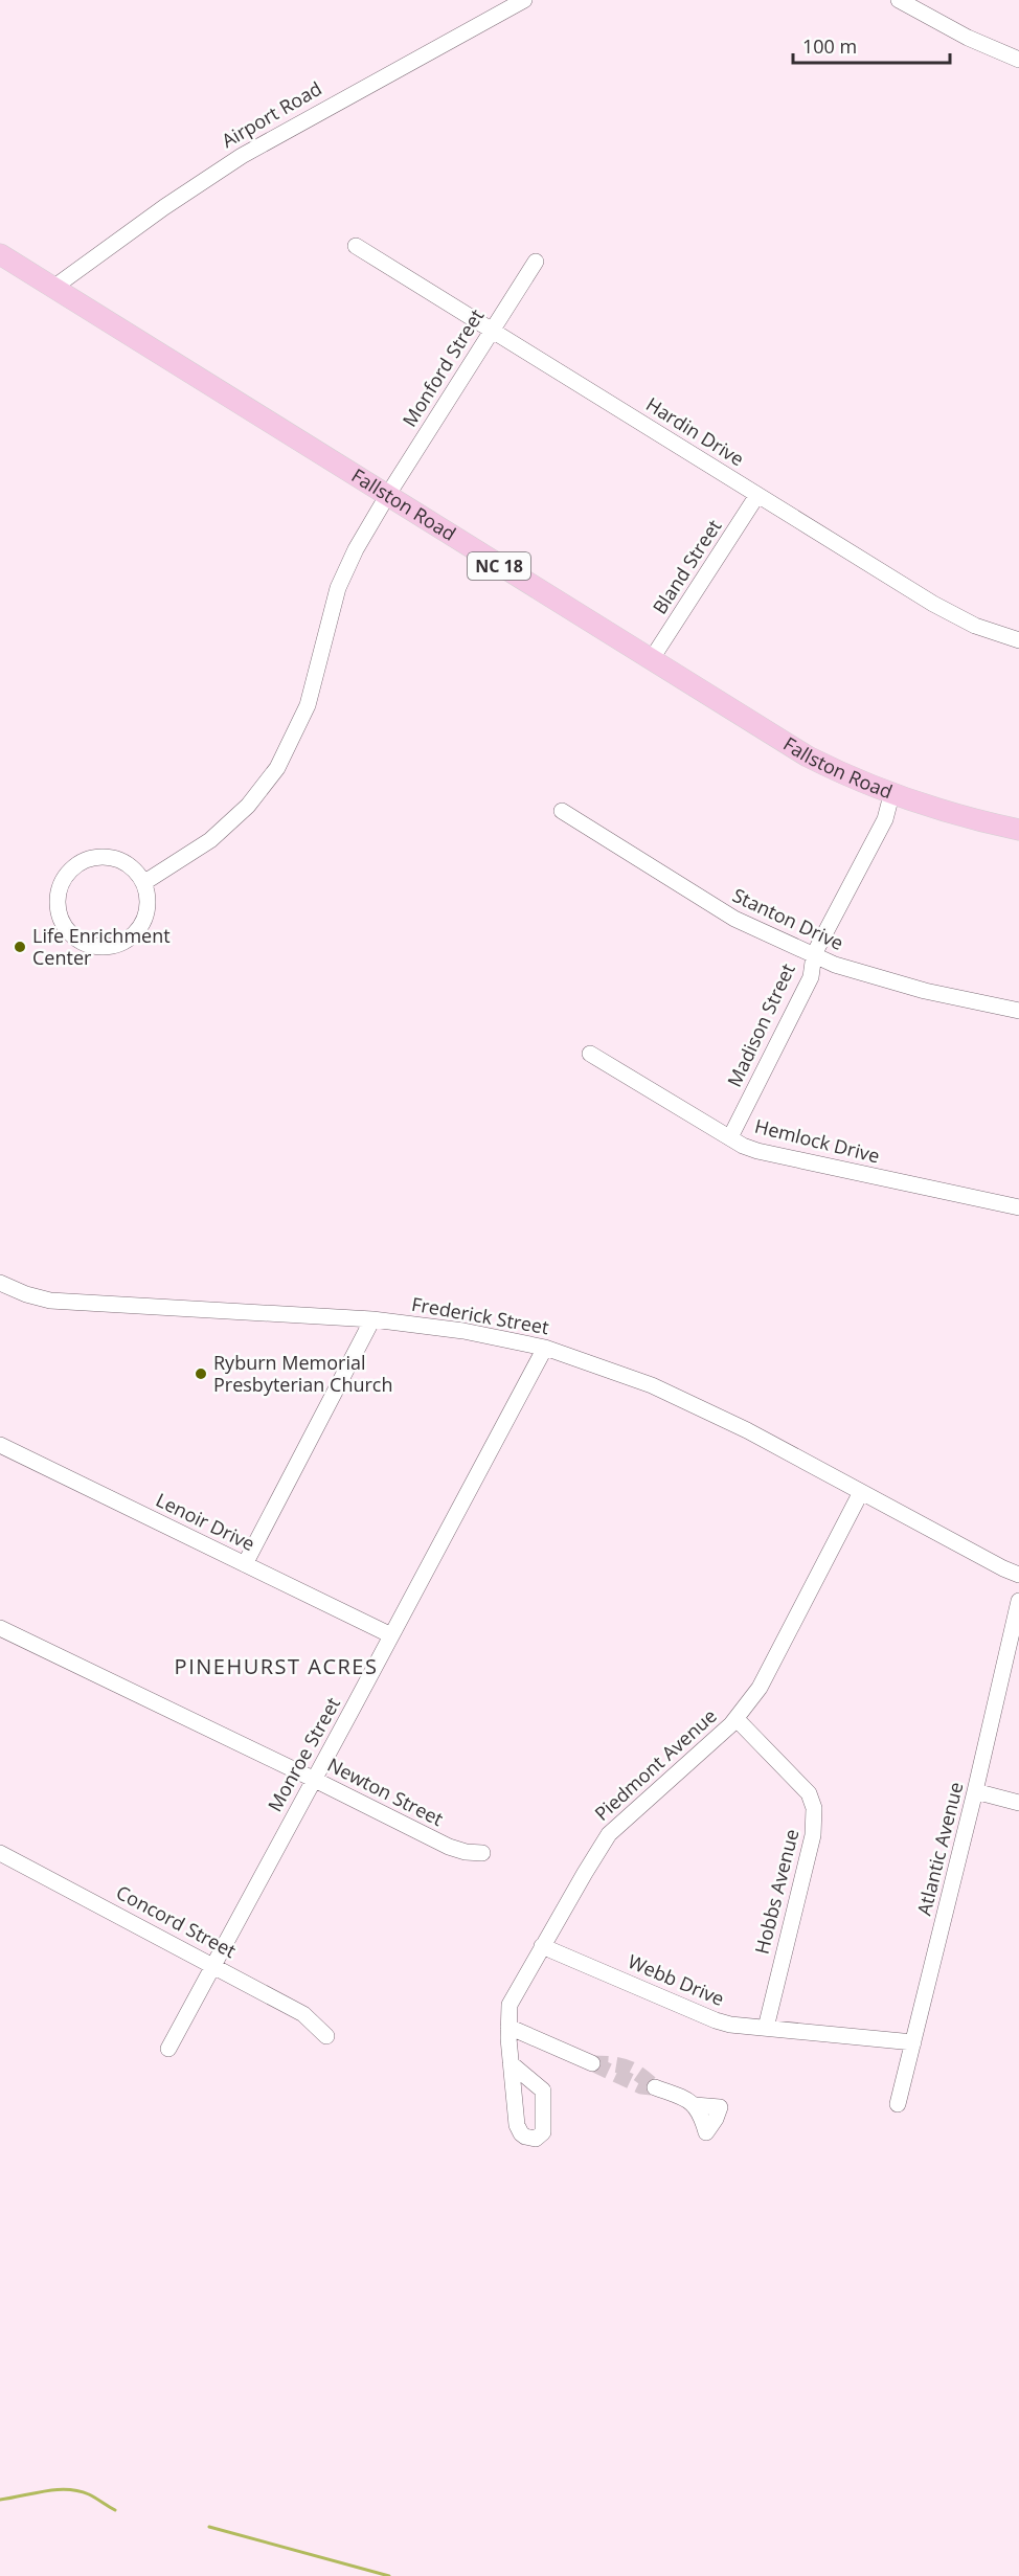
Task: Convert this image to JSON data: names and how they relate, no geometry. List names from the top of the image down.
{
  "streets": {
    "main road": ["Fallston Road", "NC 18"],
    "street": [
      "Airport Road",
      "Monford Street",
      "Hardin Drive",
      "Bland Street",
      "Stanton Drive",
      "Madison Street",
      "Hemlock Drive",
      "Frederick Street",
      "Lenoir Drive",
      "Monroe Street",
      "Piedmont Avenue",
      "Newton Street",
      "Atlantic Avenue",
      "Hobbs Avenue",
      "Concord Street",
      "Webb Drive"
    ]
  },
  "crossings": [
    ["Airport Road", "Fallston Road"],
    ["Monford Street", "Hardin Drive"],
    ["Monford Street", "Fallston Road"],
    ["Hardin Drive", "Bland Street"],
    ["Fallston Road", "Bland Street"],
    ["Fallston Road", "Madison Street"],
    ["Stanton Drive", "Madison Street"],
    ["Madison Street", "Hemlock Drive"],
    ["Frederick Street", "Monroe Street"],
    ["Frederick Street", "Piedmont Avenue"],
    ["Lenoir Drive", "Monroe Street"],
    ["Monroe Street", "Newton Street"],
    ["Monroe Street", "Concord Street"],
    ["Piedmont Avenue", "Hobbs Avenue"],
    ["Piedmont Avenue", "Webb Drive"],
    ["Atlantic Avenue", "Webb Drive"],
    ["Hobbs Avenue", "Webb Drive"]
  ],
  "districts": ["PINEHURST ACRES"],
  "places": ["Life Enrichment Center", "Ryburn Memorial Presbyterian Church"],
  "scale_bar": "100 m"
}
